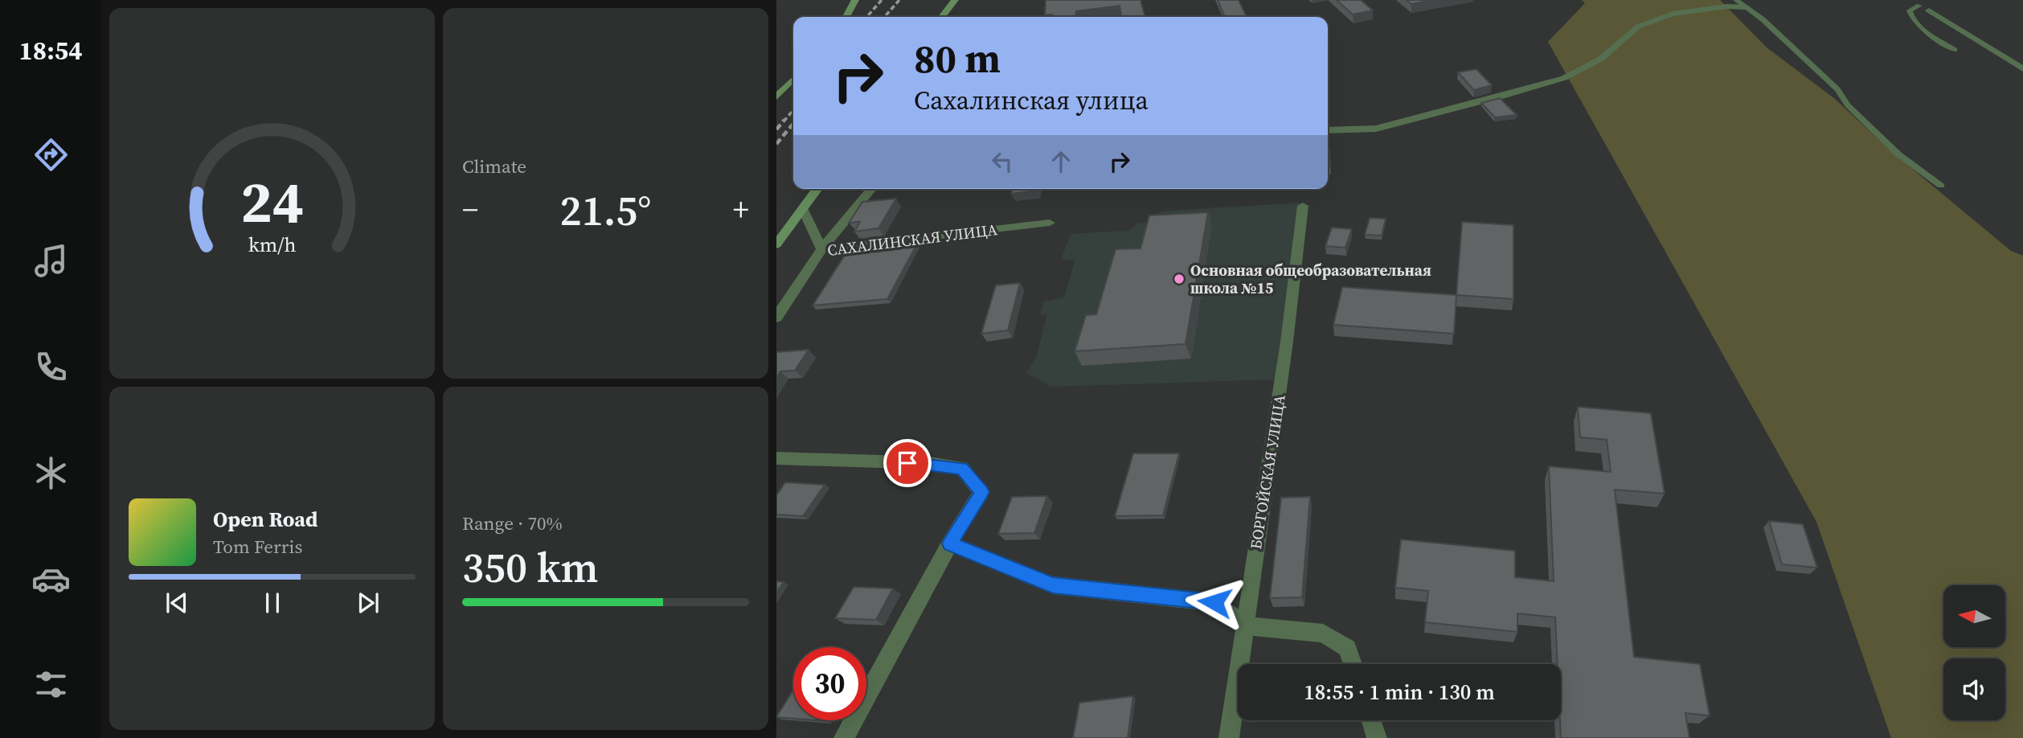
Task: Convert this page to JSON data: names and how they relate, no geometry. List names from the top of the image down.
{
  "streets": {
    "street": ["САХАЛИНСКАЯ УЛИЦА", "БОРГОЙСКАЯ УЛИЦА"]
  },
  "places": ["Основная общеобразовательная школа №15"],
  "north": "left",
  "page": {
    "tabs": "18:54",
    "tile": [
      "Climate",
      ["Range · 70%", "350 km"]
    ],
    "turn": ["80 m", "Сахалинская улица"],
    "heat": ["−", "21.5°", "+"],
    "song": ["Open Road", "Tom Ferris"],
    "limit": "30",
    "trip": "18:55 · 1 min · 130 m",
    "gauge": ["24", "km/h"]
  }
}
